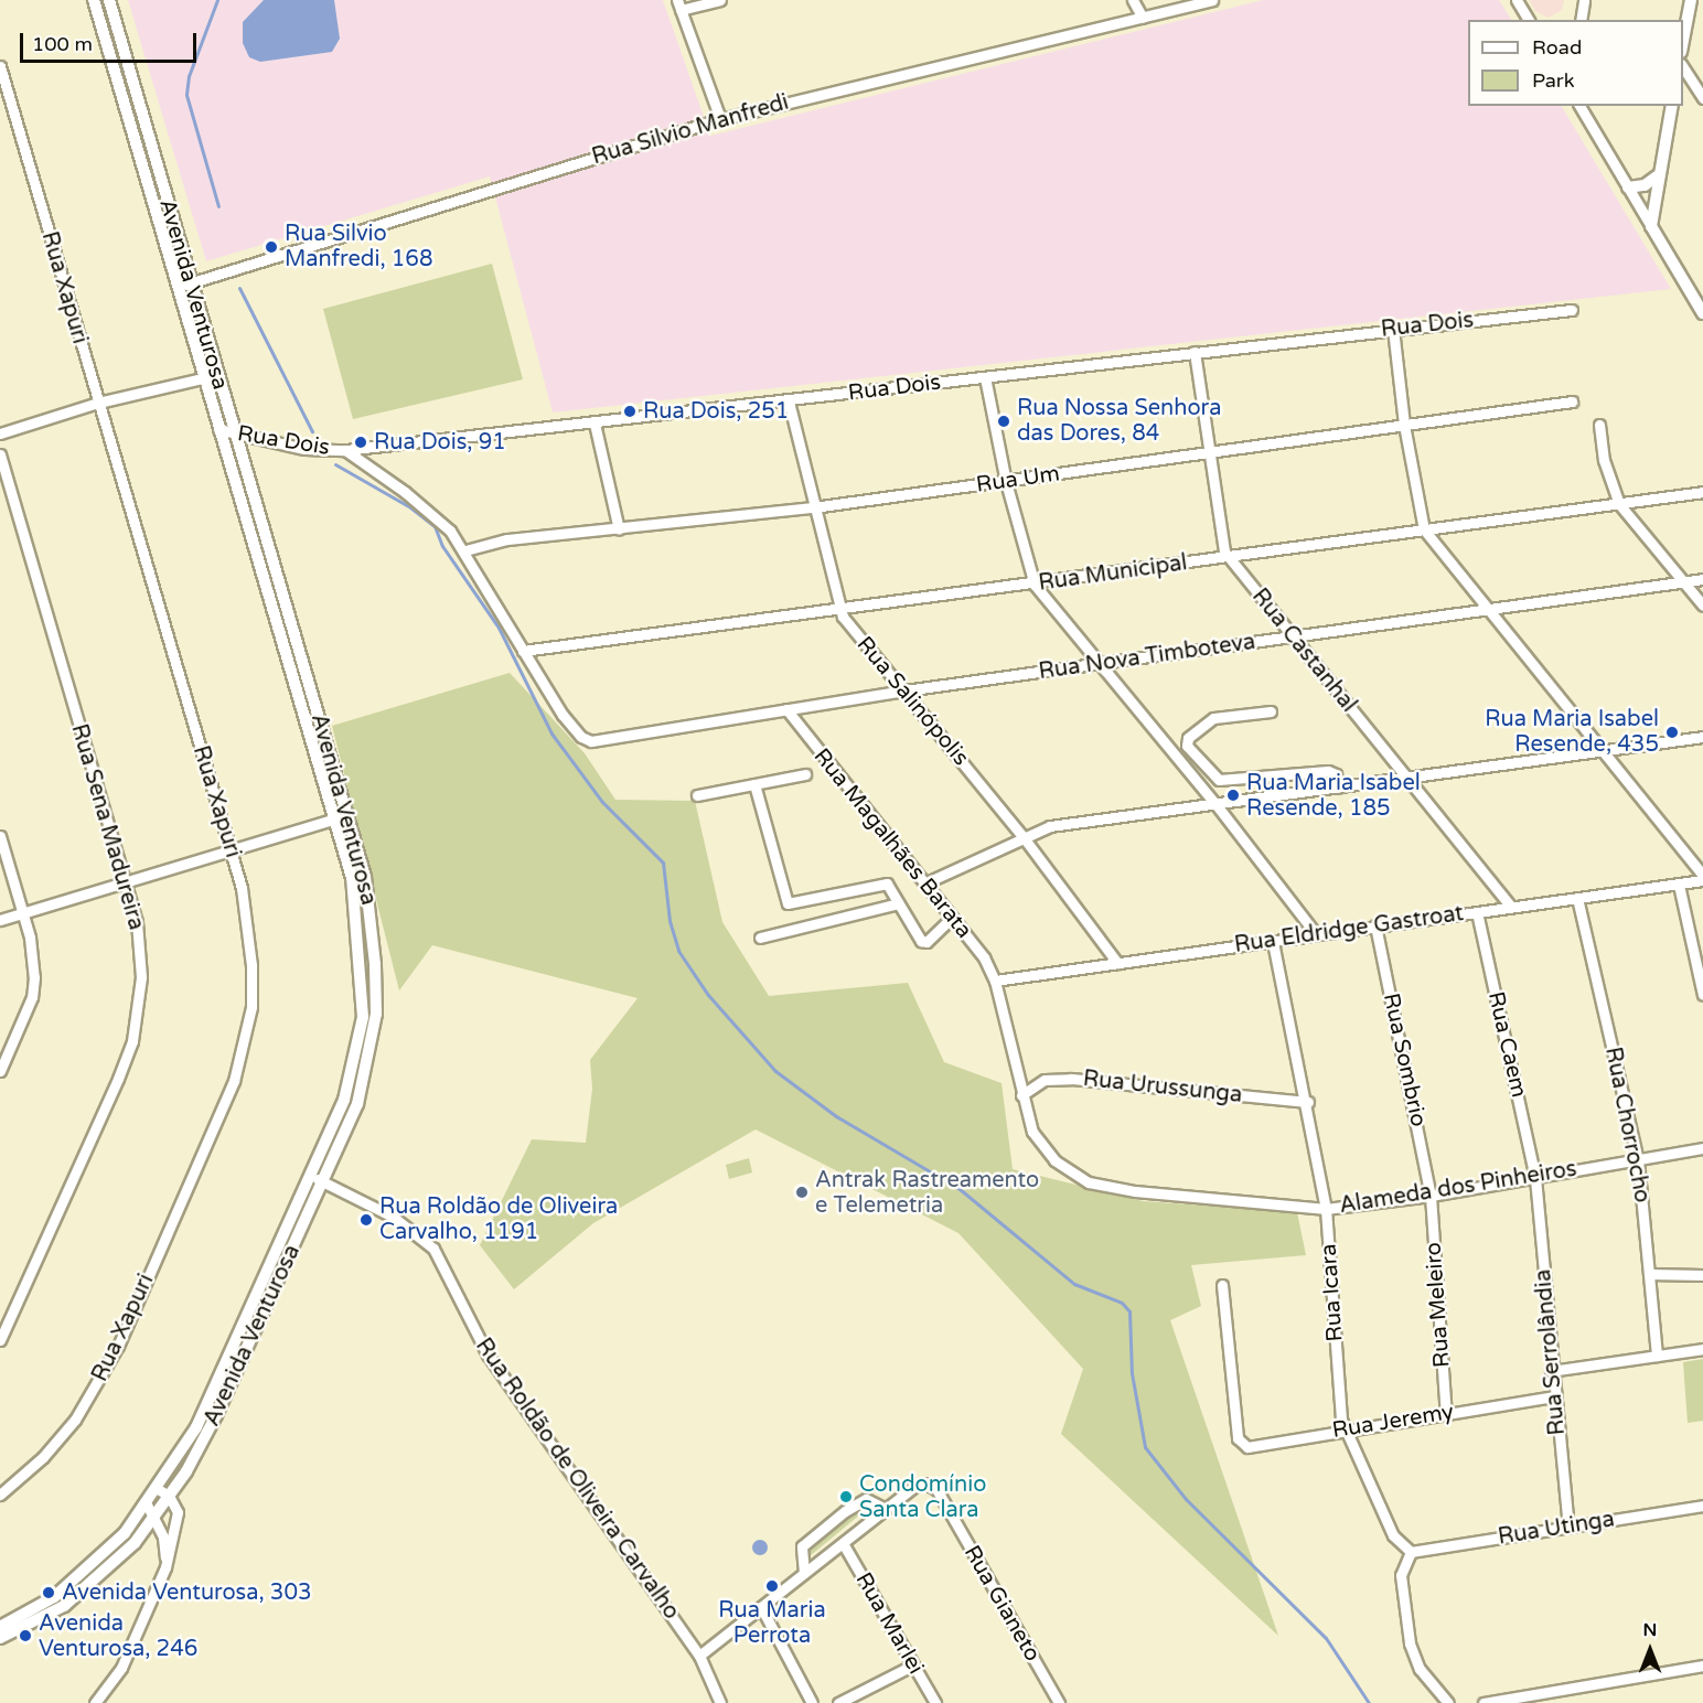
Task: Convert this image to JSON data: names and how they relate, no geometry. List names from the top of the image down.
{
  "streets": {
    "street": [
      "Rua Silvio Manfredi",
      "Rua Xapuri",
      "Avenida Venturosa",
      "Rua Dois",
      "Rua Um",
      "Rua Municipal",
      "Rua Castanhal",
      "Rua Nova Timboteva",
      "Rua Salinópolis",
      "Rua Sena Madureira",
      "Rua Magalhães Barata",
      "Rua Eldridge Gastroat",
      "Rua Caem",
      "Rua Sombrio",
      "Rua Urussunga",
      "Rua Chorrocho",
      "Alameda dos Pinheiros",
      "Rua Icara",
      "Rua Meleiro",
      "Rua Serrolândia",
      "Rua Jeremy",
      "Rua Roldão de Oliveira Carvalho",
      "Rua Utinga",
      "Rua Gianeto",
      "Rua Marlei"
    ]
  },
  "crossings": [
    ["Rua Silvio Manfredi", "Avenida Venturosa"],
    ["Avenida Venturosa", "Rua Dois"],
    ["Avenida Venturosa", "Rua Roldão de Oliveira Carvalho"],
    ["Rua Dois", "Rua Castanhal"],
    ["Rua Dois", "Rua Salinópolis"],
    ["Rua Um", "Rua Castanhal"],
    ["Rua Um", "Rua Salinópolis"],
    ["Rua Municipal", "Rua Castanhal"],
    ["Rua Municipal", "Rua Nova Timboteva"],
    ["Rua Municipal", "Rua Salinópolis"],
    ["Rua Castanhal", "Rua Nova Timboteva"],
    ["Rua Castanhal", "Rua Eldridge Gastroat"],
    ["Rua Nova Timboteva", "Rua Salinópolis"],
    ["Rua Nova Timboteva", "Rua Magalhães Barata"],
    ["Rua Salinópolis", "Rua Eldridge Gastroat"],
    ["Rua Magalhães Barata", "Rua Eldridge Gastroat"],
    ["Rua Magalhães Barata", "Alameda dos Pinheiros"],
    ["Rua Eldridge Gastroat", "Rua Caem"],
    ["Rua Eldridge Gastroat", "Rua Sombrio"],
    ["Rua Eldridge Gastroat", "Rua Chorrocho"],
    ["Rua Eldridge Gastroat", "Alameda dos Pinheiros"],
    ["Rua Eldridge Gastroat", "Rua Icara"],
    ["Rua Caem", "Alameda dos Pinheiros"],
    ["Rua Caem", "Rua Serrolândia"],
    ["Rua Sombrio", "Alameda dos Pinheiros"],
    ["Rua Sombrio", "Rua Meleiro"],
    ["Rua Urussunga", "Alameda dos Pinheiros"],
    ["Rua Urussunga", "Rua Icara"],
    ["Rua Chorrocho", "Alameda dos Pinheiros"],
    ["Alameda dos Pinheiros", "Rua Icara"],
    ["Alameda dos Pinheiros", "Rua Meleiro"],
    ["Alameda dos Pinheiros", "Rua Serrolândia"],
    ["Rua Icara", "Rua Jeremy"],
    ["Rua Icara", "Rua Utinga"],
    ["Rua Meleiro", "Rua Jeremy"],
    ["Rua Serrolândia", "Rua Jeremy"],
    ["Rua Serrolândia", "Rua Utinga"]
  ],
  "places": [
    "Rua Silvio Manfredi, 168",
    "Rua Dois, 251",
    "Rua Nossa Senhora das Dores, 84",
    "Rua Dois, 91",
    "Rua Maria Isabel Resende, 435",
    "Rua Maria Isabel Resende, 185",
    "Antrak Rastreamento e Telemetria",
    "Rua Roldão de Oliveira Carvalho, 1191",
    "Condomínio Santa Clara",
    "Rua Maria Perrota",
    "Avenida Venturosa, 303",
    "Avenida Venturosa, 246"
  ],
  "legend": ["Road", "Park"],
  "scale_bar": "100 m",
  "north": "top"
}
